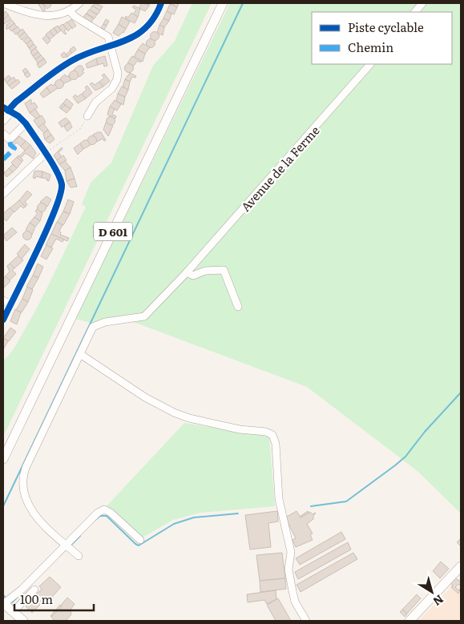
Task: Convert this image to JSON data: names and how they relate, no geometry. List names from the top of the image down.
{
  "streets": {
    "main road": ["D 601"],
    "street": ["Avenue de la Ferme"]
  },
  "legend": ["Piste cyclable", "Chemin"],
  "scale_bar": "100 m",
  "north": "bottom right"
}
